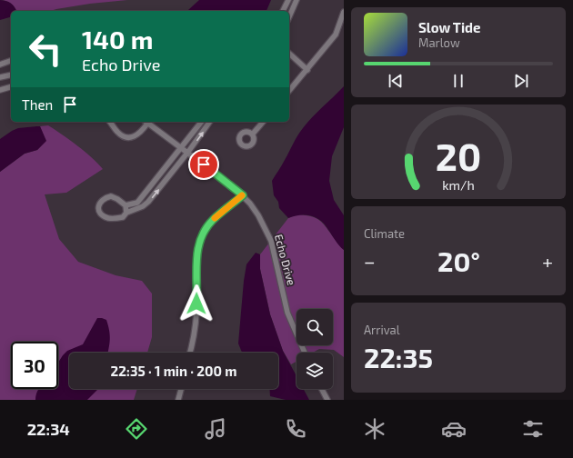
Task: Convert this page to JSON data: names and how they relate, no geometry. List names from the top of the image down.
{
  "streets": {
    "street": ["Echo Drive"]
  },
  "page": {
    "turn": ["140 m", "Echo Drive"],
    "song": ["Slow Tide", "Marlow"],
    "then": "Then",
    "tile": [
      "Climate",
      ["Arrival", "22:35"]
    ],
    "heat": ["−", "20°", "+"],
    "limit": "30",
    "trip": "22:35 · 1 min · 200 m",
    "tabs": "22:34",
    "gauge": ["20", "km/h"]
  }
}
